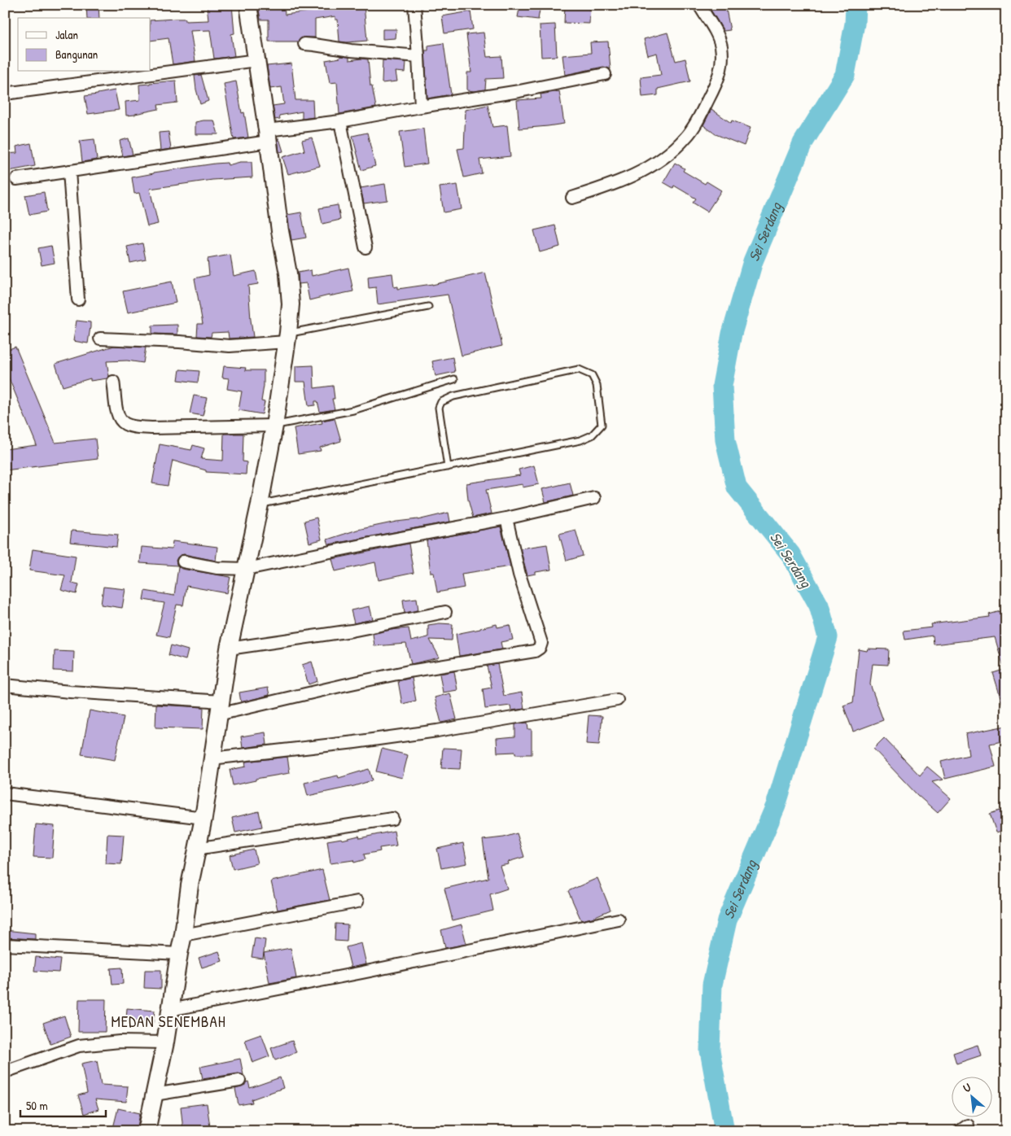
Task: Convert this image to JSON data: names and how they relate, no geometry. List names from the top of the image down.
{
  "districts": ["MEDAN SENEMBAH"],
  "water": ["Sei Serdang"],
  "legend": ["Jalan", "Bangunan"],
  "scale_bar": "50 m",
  "north": "top left"
}
